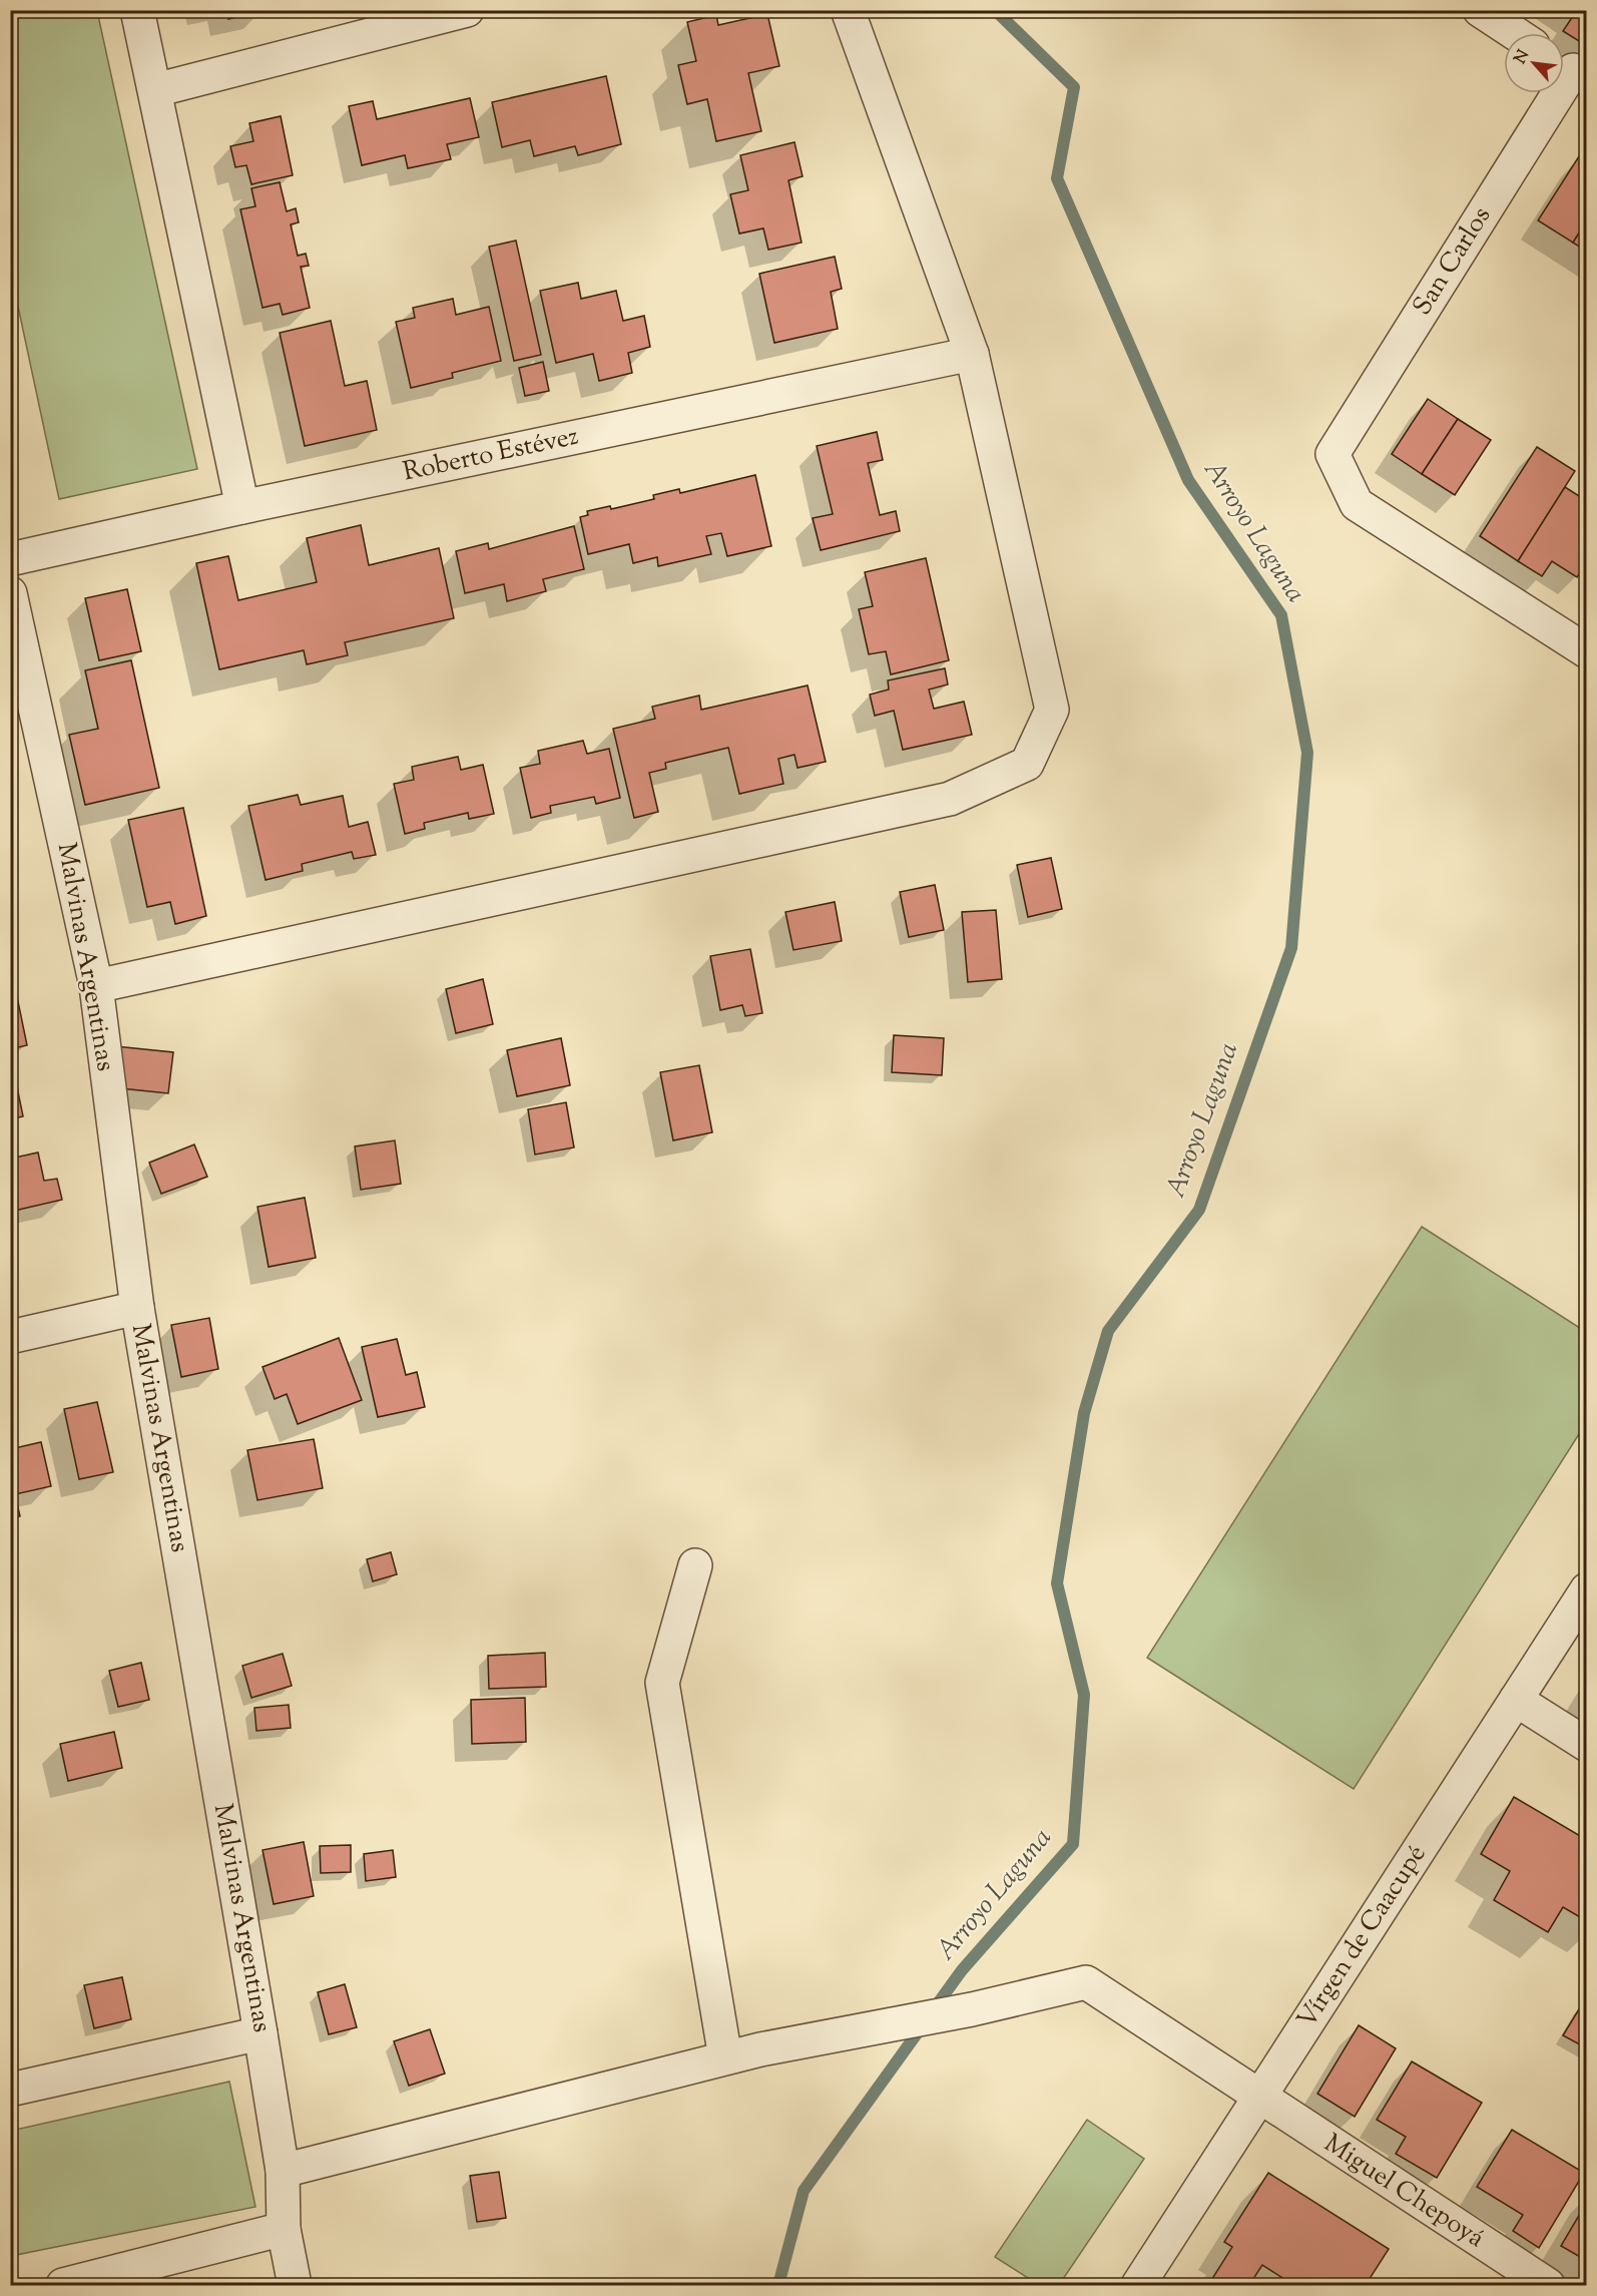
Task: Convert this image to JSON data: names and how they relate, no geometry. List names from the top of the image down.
{
  "streets": {
    "street": [
      "San Carlos",
      "Roberto Estévez",
      "Malvinas Argentinas",
      "Vírgen de Caacupé",
      "Miguel Chepoyá"
    ]
  },
  "crossings": [
    ["Malvinas Argentinas", "Miguel Chepoyá"],
    ["Vírgen de Caacupé", "Miguel Chepoyá"]
  ],
  "water": ["Arroyo Laguna"],
  "north": "top left"
}
